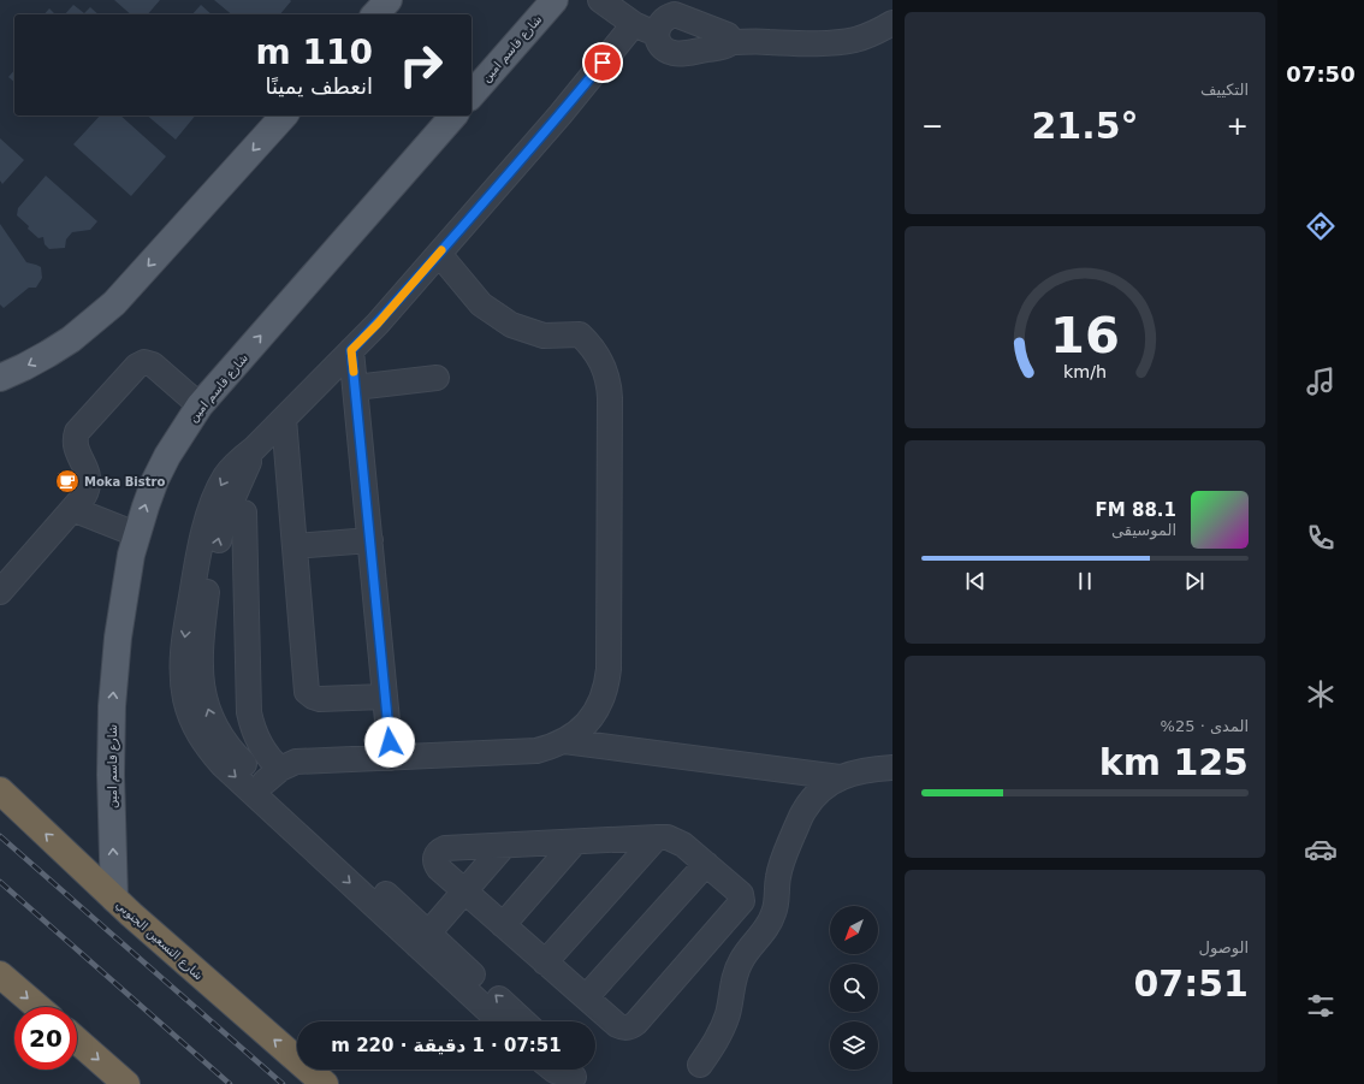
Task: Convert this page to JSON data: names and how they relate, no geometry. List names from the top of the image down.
{
  "streets": {
    "highway": ["شارع التسعين الجنوبي"],
    "main road": ["شارع قاسم امين"]
  },
  "crossings": [
    ["شارع قاسم امين", "شارع التسعين الجنوبي"]
  ],
  "one_way": ["شارع التسعين الجنوبي"],
  "places": {
    "cafe": ["Moka Bistro"]
  },
  "north": "bottom left",
  "page": {
    "tabs": "07:50",
    "tile": [
      "التكييف",
      ["المدى · 25%", "125 km"],
      ["الوصول", "07:51"]
    ],
    "turn": ["110 m", "انعطف يمينًا"],
    "heat": ["−", "21.5°", "+"],
    "song": ["88.1 FM", "الموسيقى"],
    "limit": "20",
    "trip": "07:51 · 1 دقيقة · 220 m",
    "gauge": ["16", "km/h"]
  }
}
